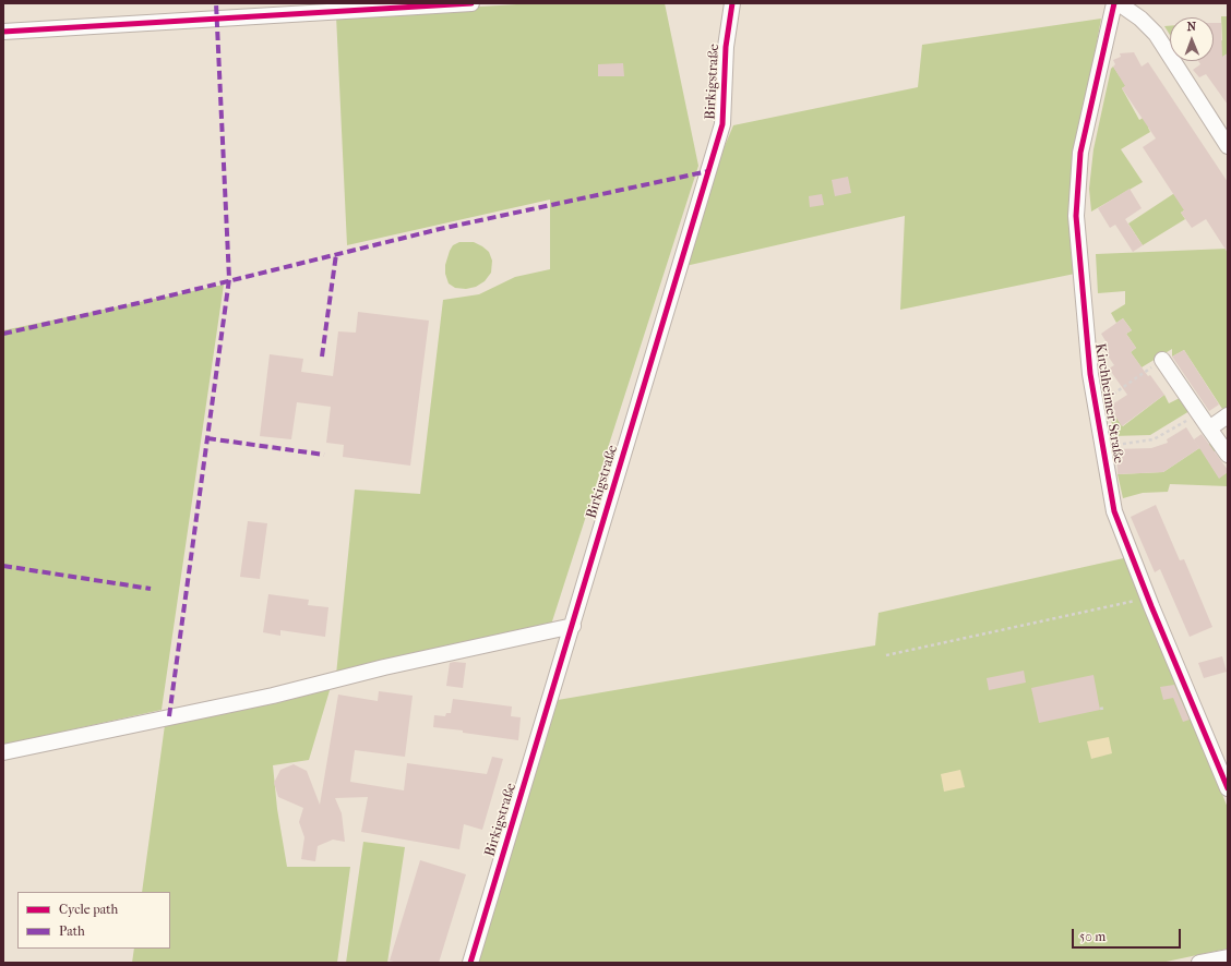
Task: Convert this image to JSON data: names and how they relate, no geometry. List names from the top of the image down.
{
  "streets": {
    "street": ["Birkigstraße", "Kirchheimer Straße"]
  },
  "legend": ["Cycle path", "Path"],
  "scale_bar": "50 m",
  "north": "top"
}
